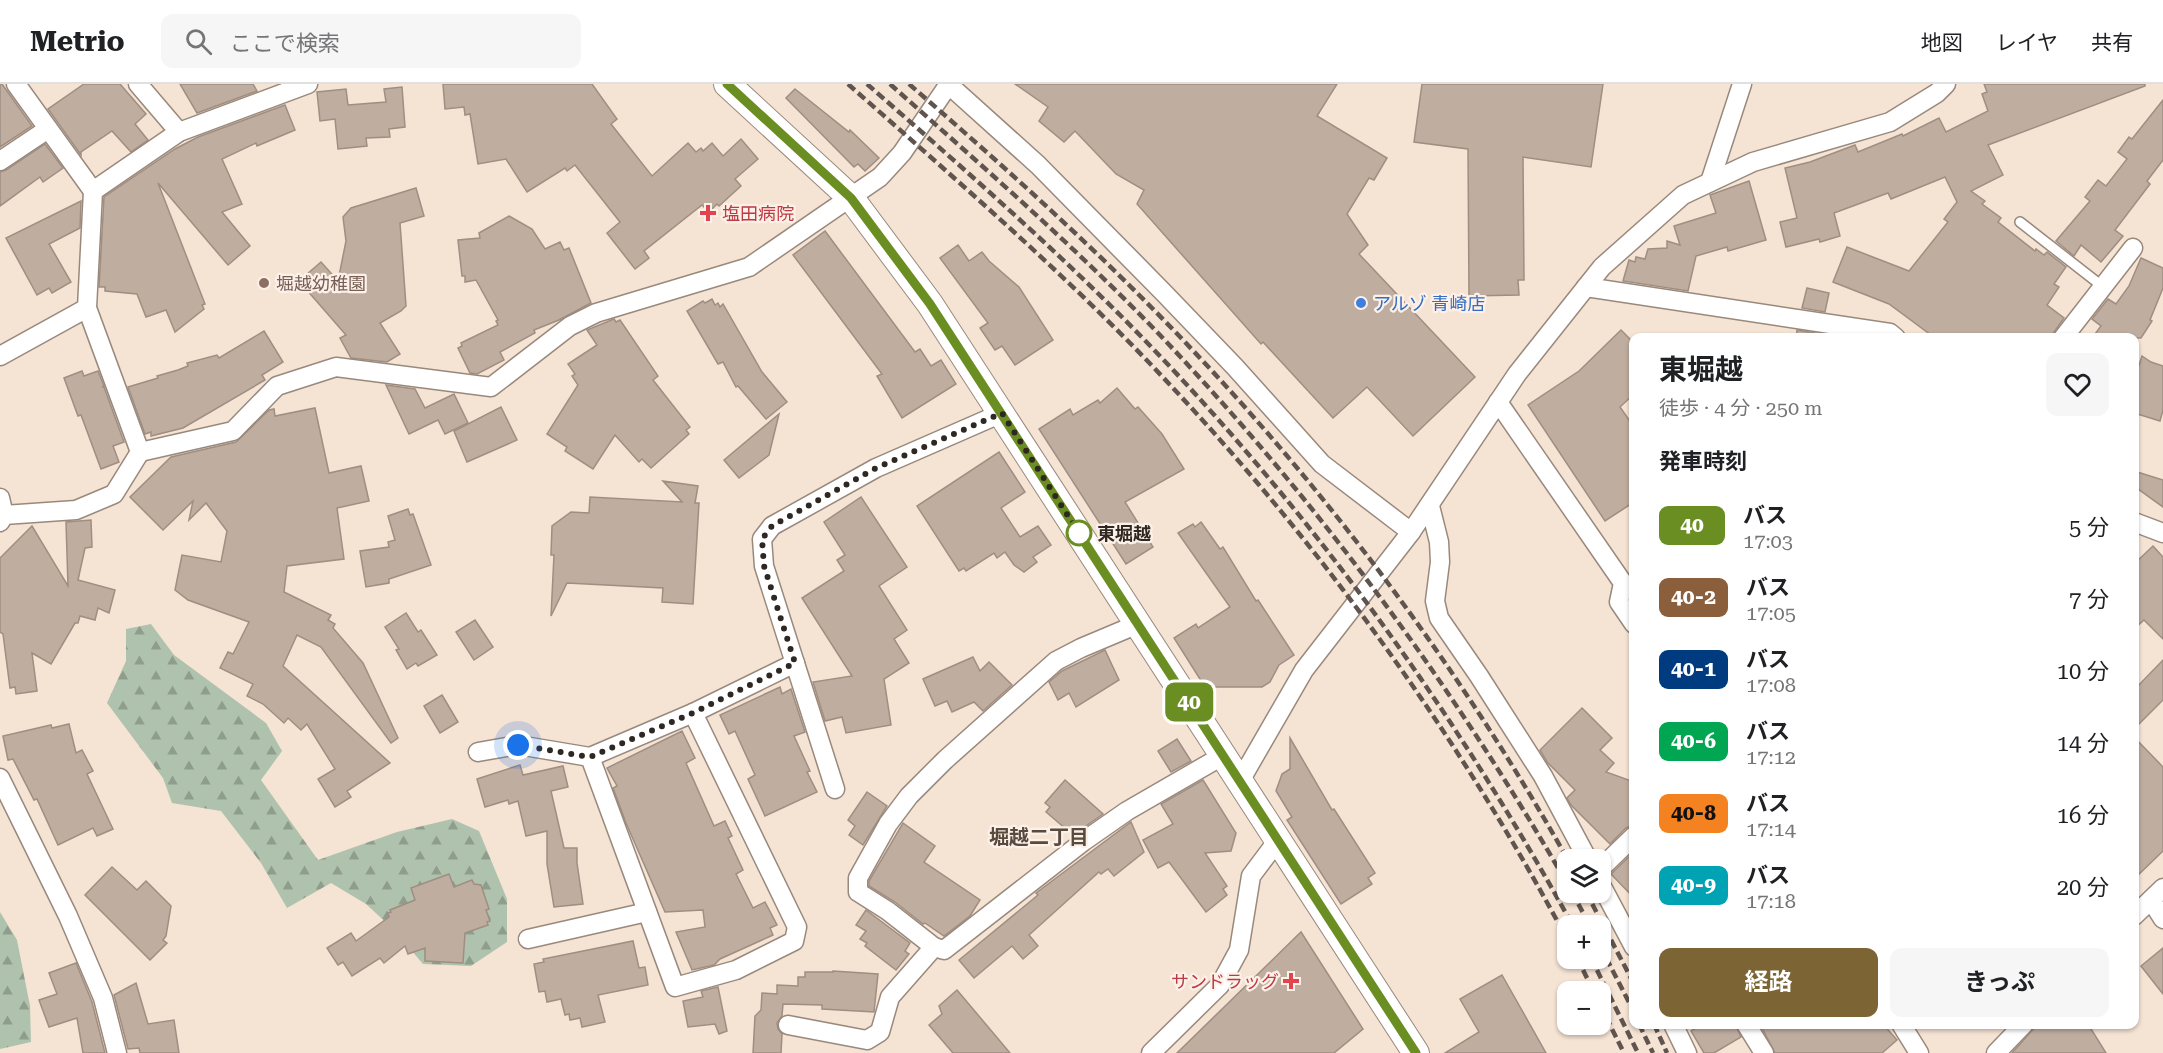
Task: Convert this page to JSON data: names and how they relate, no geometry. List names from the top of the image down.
{
  "districts": ["堀越二丁目"],
  "places": {
    "health": ["塩田病院", "サンドラッグ"],
    "other": ["堀越幼稚園", "アルゾ 青崎店", "東堀越"]
  },
  "lines": ["bus line 40"],
  "page": {
    "header": "Metrio",
    "search": "ここで検索",
    "nav": ["地図", "レイヤ", "共有"],
    "on_map": "40",
    "heading": [
      ["東堀越", "徒歩 · 4 分 · 250 m"],
      "発車時刻"
    ],
    "list": [
      {
        "mark": "40",
        "name": "バス",
        "note": "17:03",
        "value": "5 分"
      },
      {
        "mark": "40-2",
        "name": "バス",
        "note": "17:05",
        "value": "7 分"
      },
      {
        "mark": "40-1",
        "name": "バス",
        "note": "17:08",
        "value": "10 分"
      },
      {
        "mark": "40-6",
        "name": "バス",
        "note": "17:12",
        "value": "14 分"
      },
      {
        "mark": "40-8",
        "name": "バス",
        "note": "17:14",
        "value": "16 分"
      },
      {
        "mark": "40-9",
        "name": "バス",
        "note": "17:18",
        "value": "20 分"
      }
    ],
    "map_buttons": ["+", "−"],
    "buttons": ["経路", "きっぷ"]
  }
}
